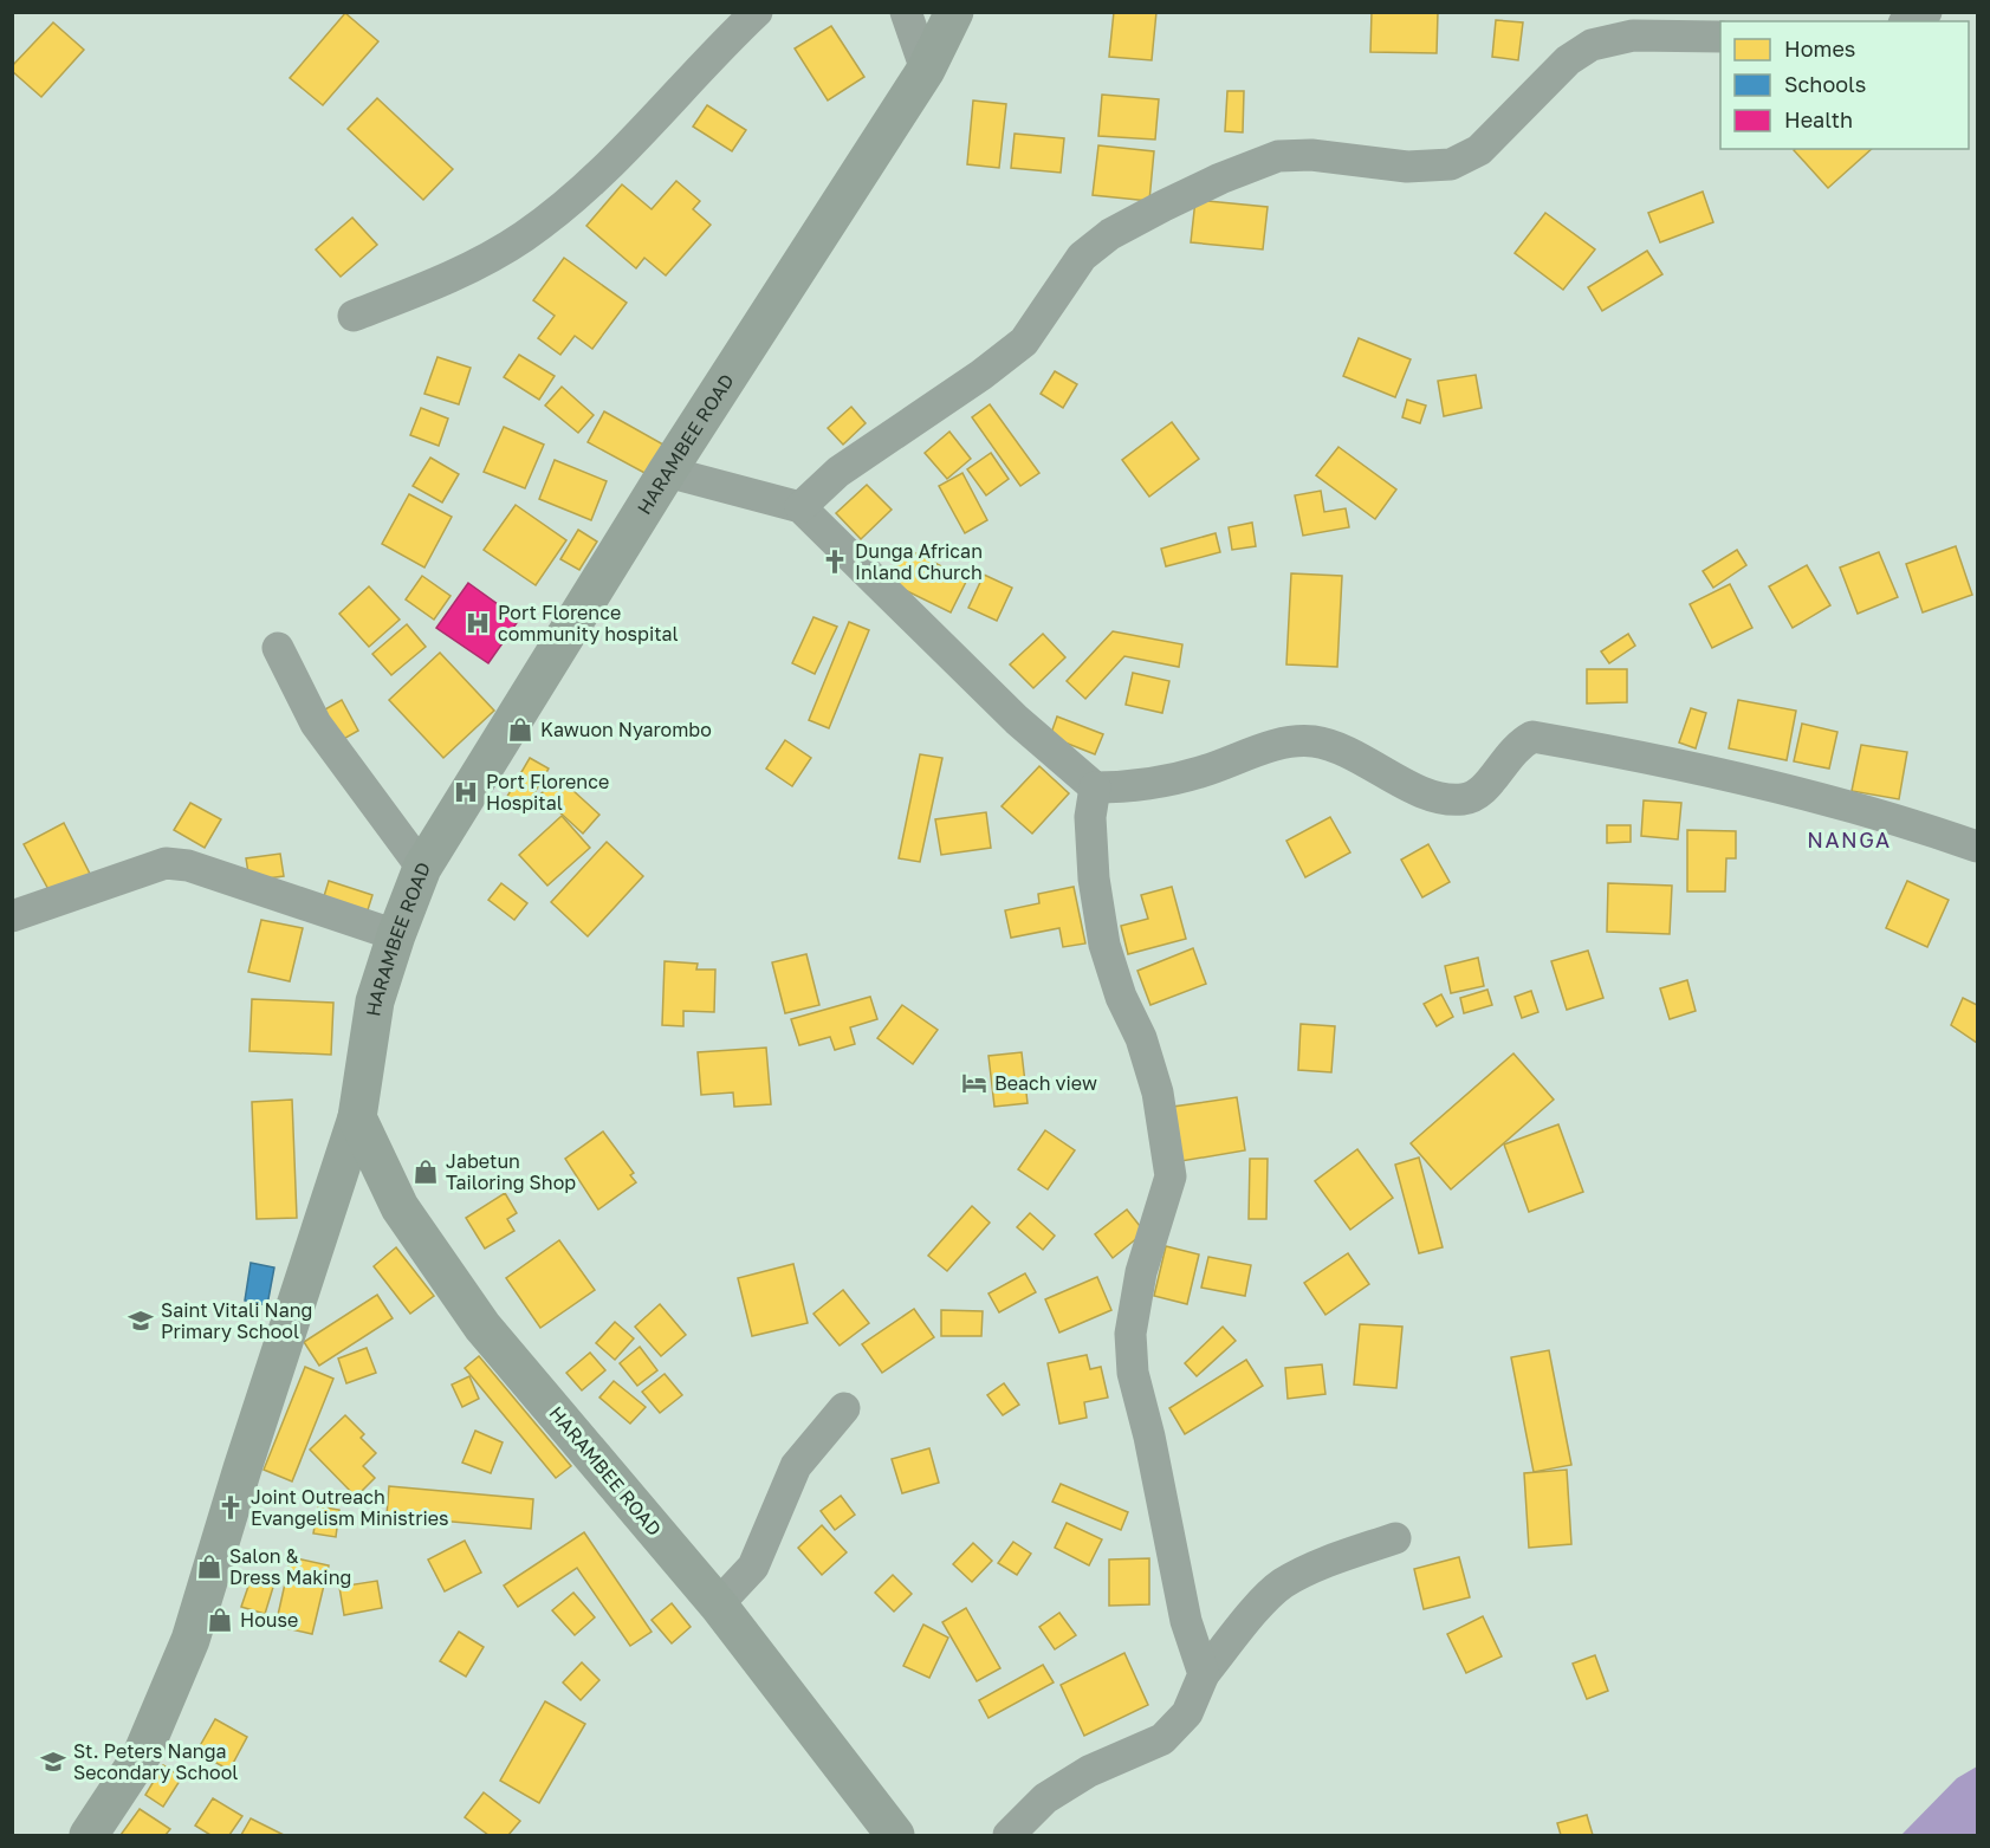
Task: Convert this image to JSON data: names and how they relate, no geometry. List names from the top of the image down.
{
  "streets": {
    "main road": ["HARAMBEE ROAD"]
  },
  "districts": ["NANGA"],
  "places": {
    "church": ["Dunga African Inland Church", "Joint Outreach Evangelism Ministries"],
    "hospital": ["Port Florence community hospital", "Port Florence Hospital"],
    "shop": [
      "Kawuon Nyarombo",
      "Jabetun Tailoring Shop",
      "Salon & Dress Making",
      "House"
    ],
    "hotel": ["Beach view"],
    "school or university": ["Saint Vitali Nang Primary School", "St. Peters Nanga Secondary School"]
  },
  "legend": ["Homes", "Schools", "Health"]
}
